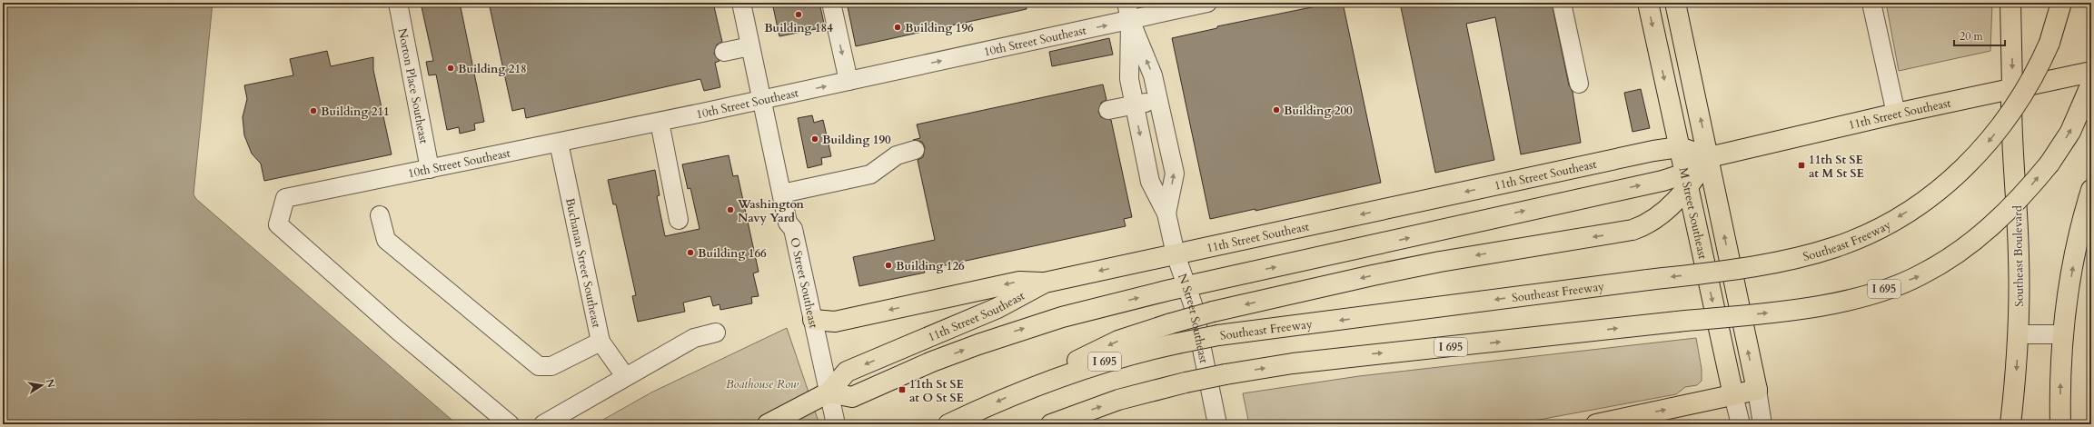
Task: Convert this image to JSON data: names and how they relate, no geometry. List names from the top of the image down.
{
  "streets": {
    "main road": [
      "11th Street Southeast",
      "M Street Southeast",
      "Southeast Freeway",
      "Southeast Boulevard",
      "I 695"
    ],
    "street": [
      "10th Street Southeast",
      "Norton Place Southeast",
      "Buchanan Street Southeast",
      "O Street Southeast",
      "N Street Southeast"
    ]
  },
  "crossings": [
    ["10th Street Southeast", "Norton Place Southeast"],
    ["10th Street Southeast", "Buchanan Street Southeast"],
    ["10th Street Southeast", "O Street Southeast"],
    ["10th Street Southeast", "N Street Southeast"],
    ["11th Street Southeast", "M Street Southeast"],
    ["11th Street Southeast", "Southeast Boulevard"],
    ["11th Street Southeast", "O Street Southeast"],
    ["11th Street Southeast", "N Street Southeast"]
  ],
  "parks": ["Boathouse Row"],
  "places": {
    "other": [
      "Building 184",
      "Building 196",
      "Building 218",
      "Building 200",
      "Building 211",
      "Building 190",
      "Washington Navy Yard",
      "Building 166",
      "Building 126"
    ],
    "transit": ["11th St SE at M St SE", "11th St SE at O St SE"]
  },
  "scale_bar": "20 m",
  "north": "right"
}
